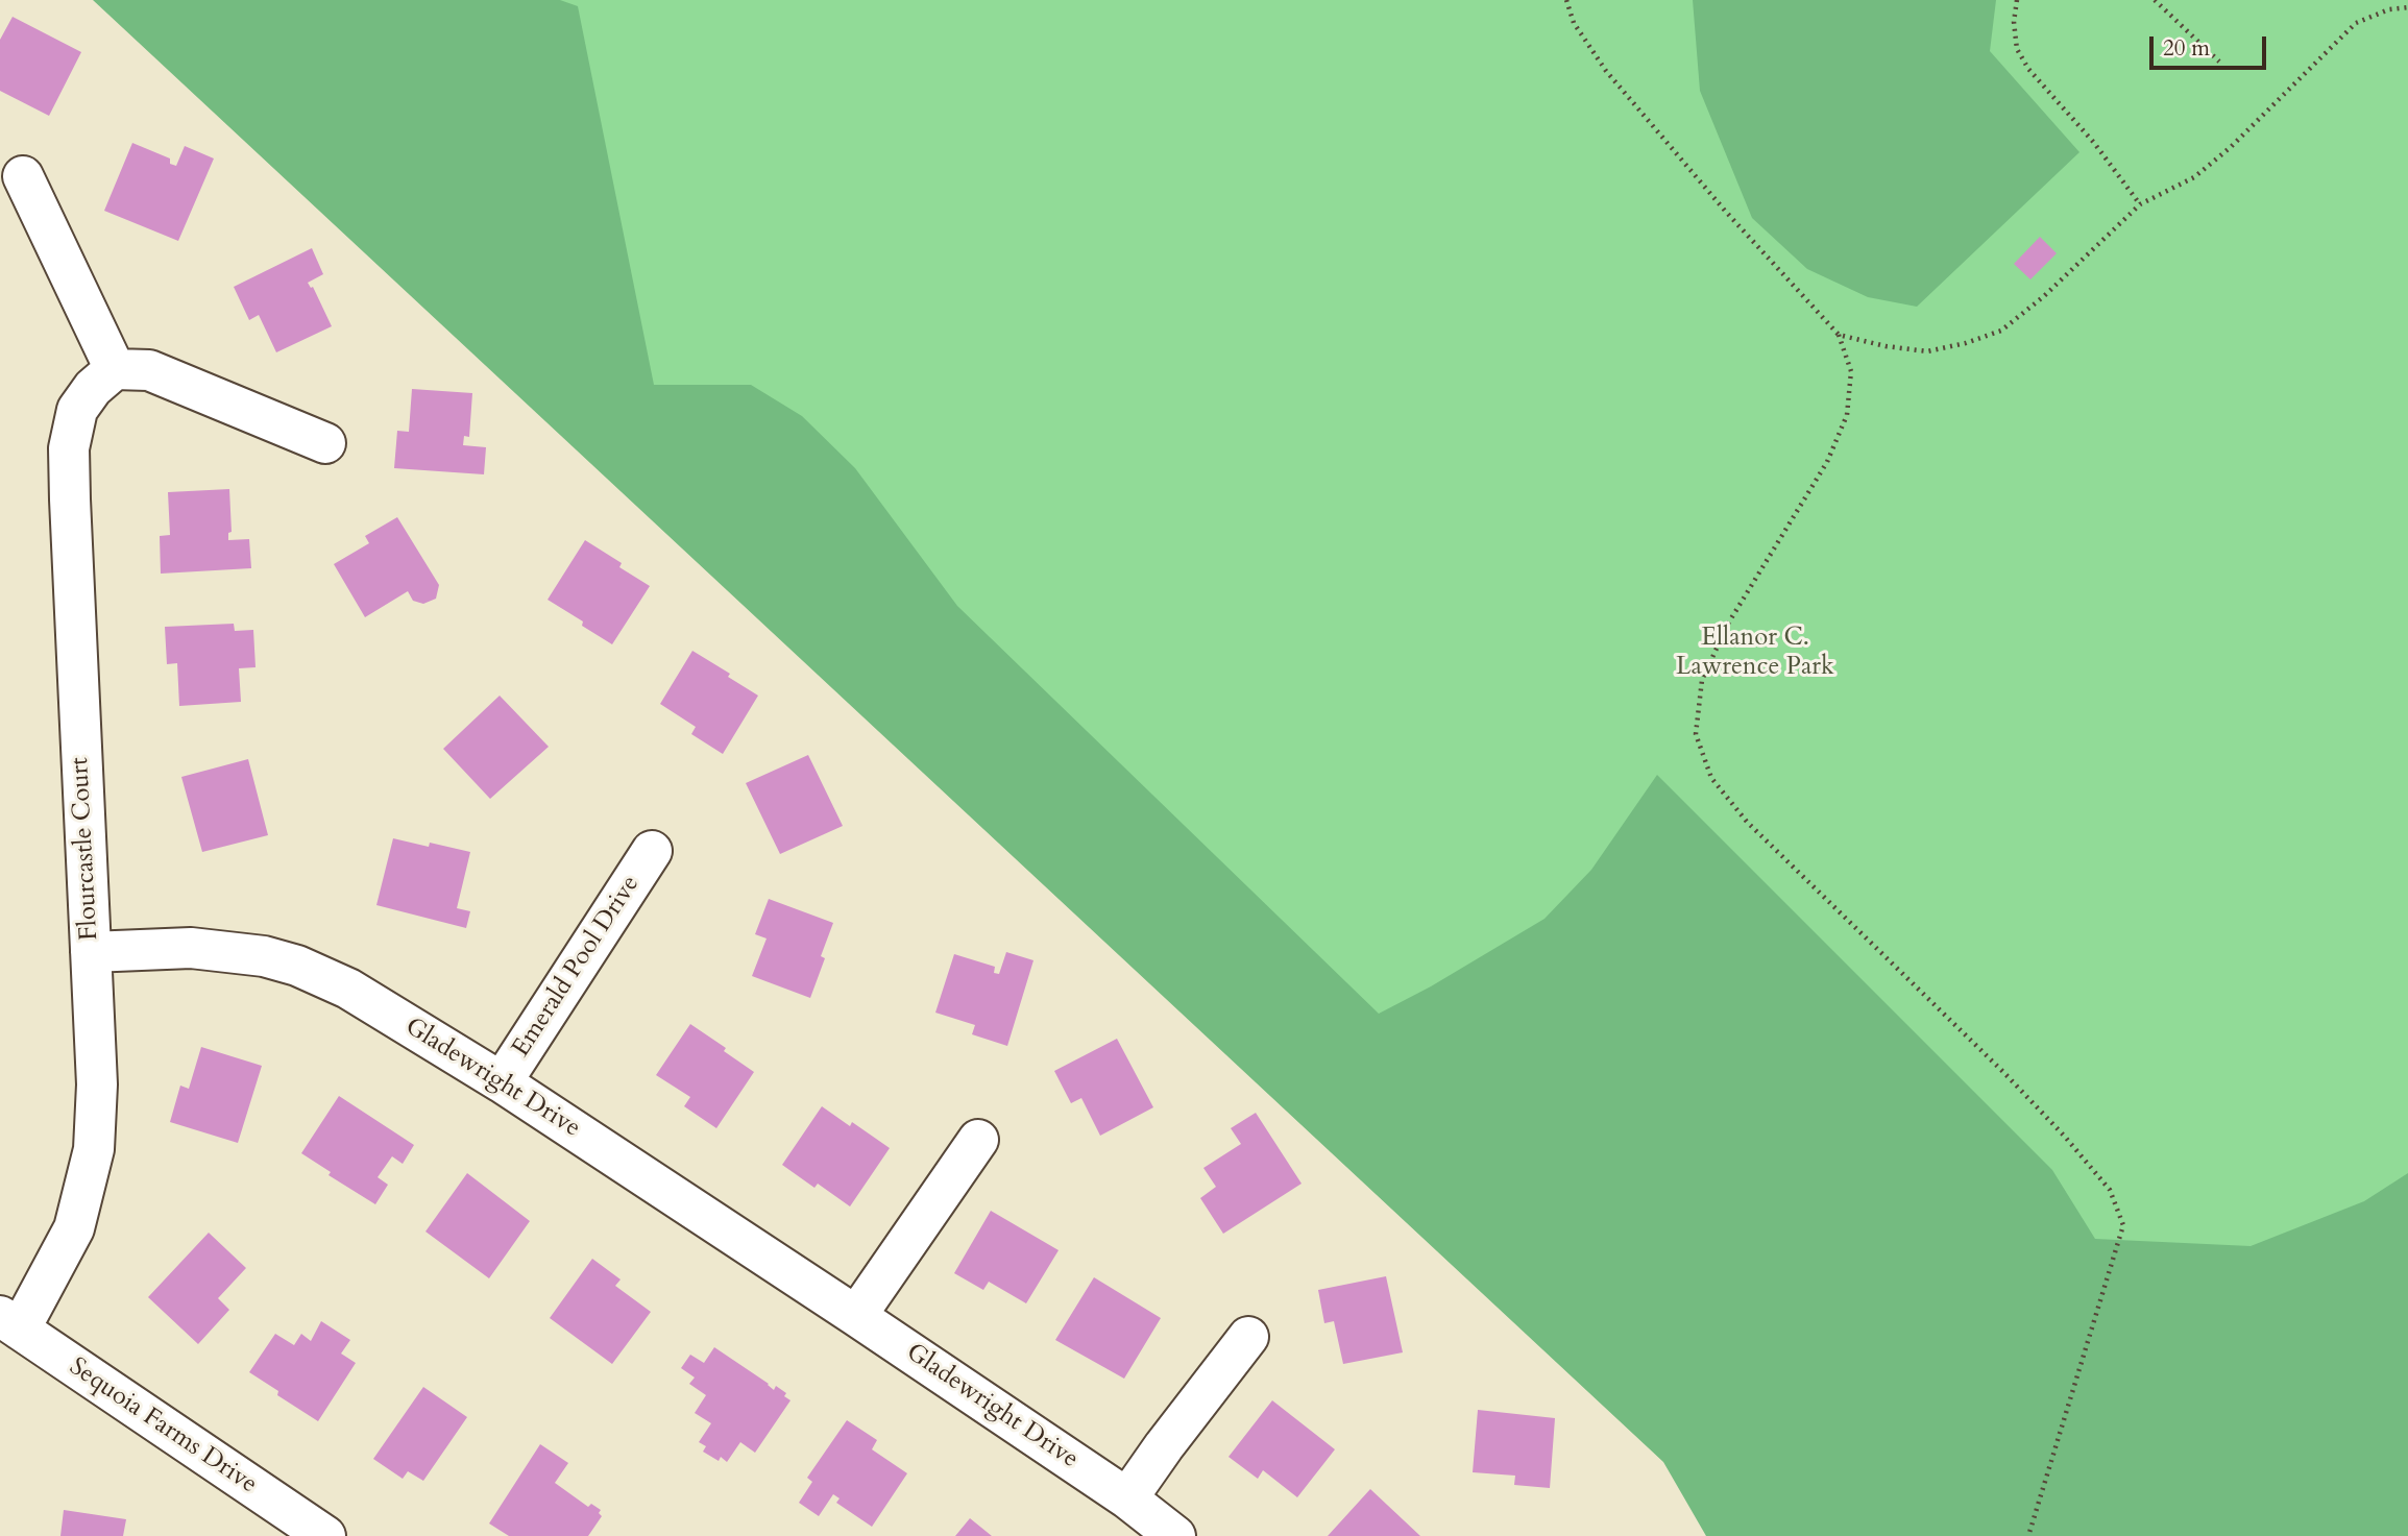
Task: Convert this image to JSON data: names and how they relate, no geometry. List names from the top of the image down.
{
  "streets": {
    "street": [
      "Flourcastle Court",
      "Emerald Pool Drive",
      "Gladewright Drive",
      "Sequoia Farms Drive"
    ]
  },
  "crossings": [
    ["Flourcastle Court", "Gladewright Drive"],
    ["Flourcastle Court", "Sequoia Farms Drive"],
    ["Emerald Pool Drive", "Gladewright Drive"]
  ],
  "parks": ["Ellanor C. Lawrence Park"],
  "scale_bar": "20 m"
}
